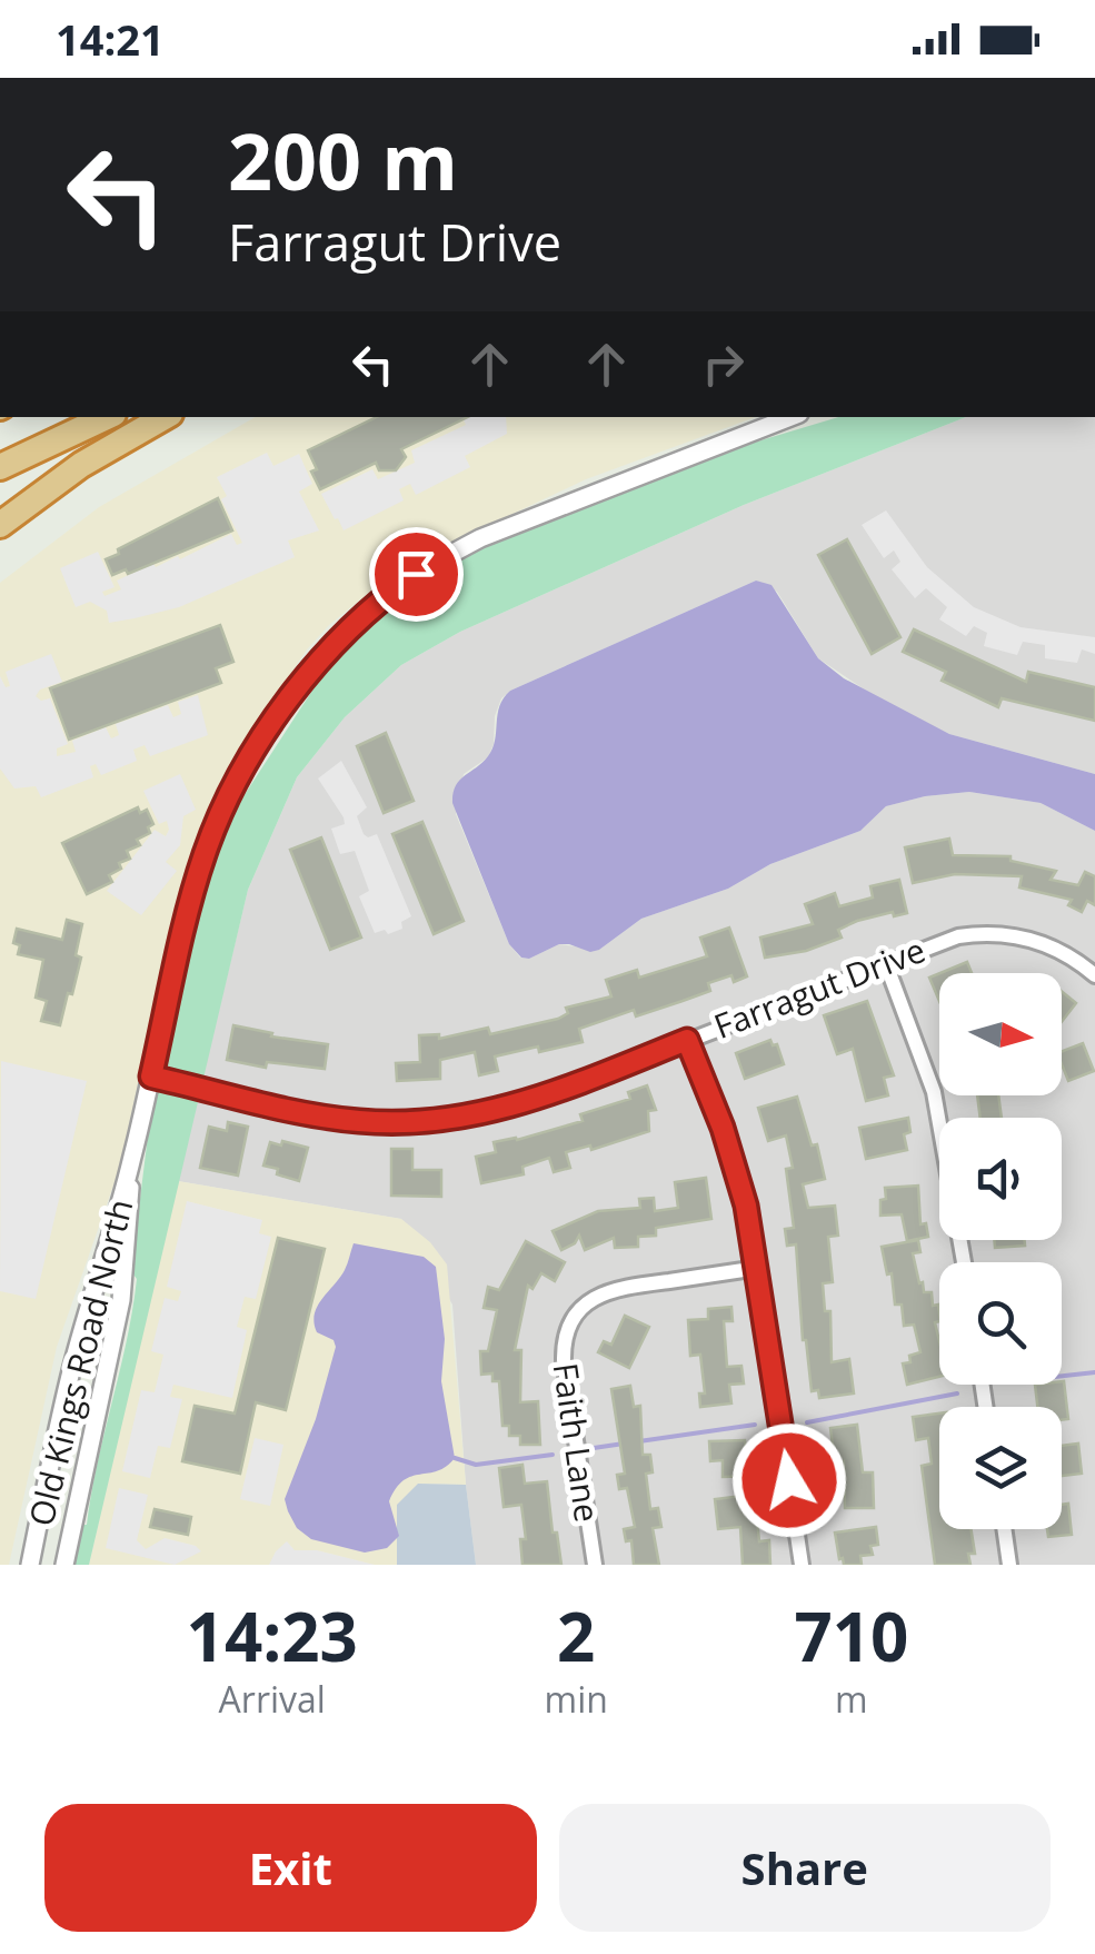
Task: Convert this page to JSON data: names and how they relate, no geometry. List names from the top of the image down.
{
  "streets": {
    "street": ["Farragut Drive", "Old Kings Road North", "Faith Lane"]
  },
  "crossings": [
    ["Farragut Drive", "Old Kings Road North"]
  ],
  "north": "right",
  "page": {
    "status": "14:21",
    "turn": ["200 m", "Farragut Drive"],
    "eta": [
      "14:23",
      "Arrival",
      "2",
      "min",
      "710",
      "m"
    ],
    "buttons": ["Exit", "Share"]
  }
}
